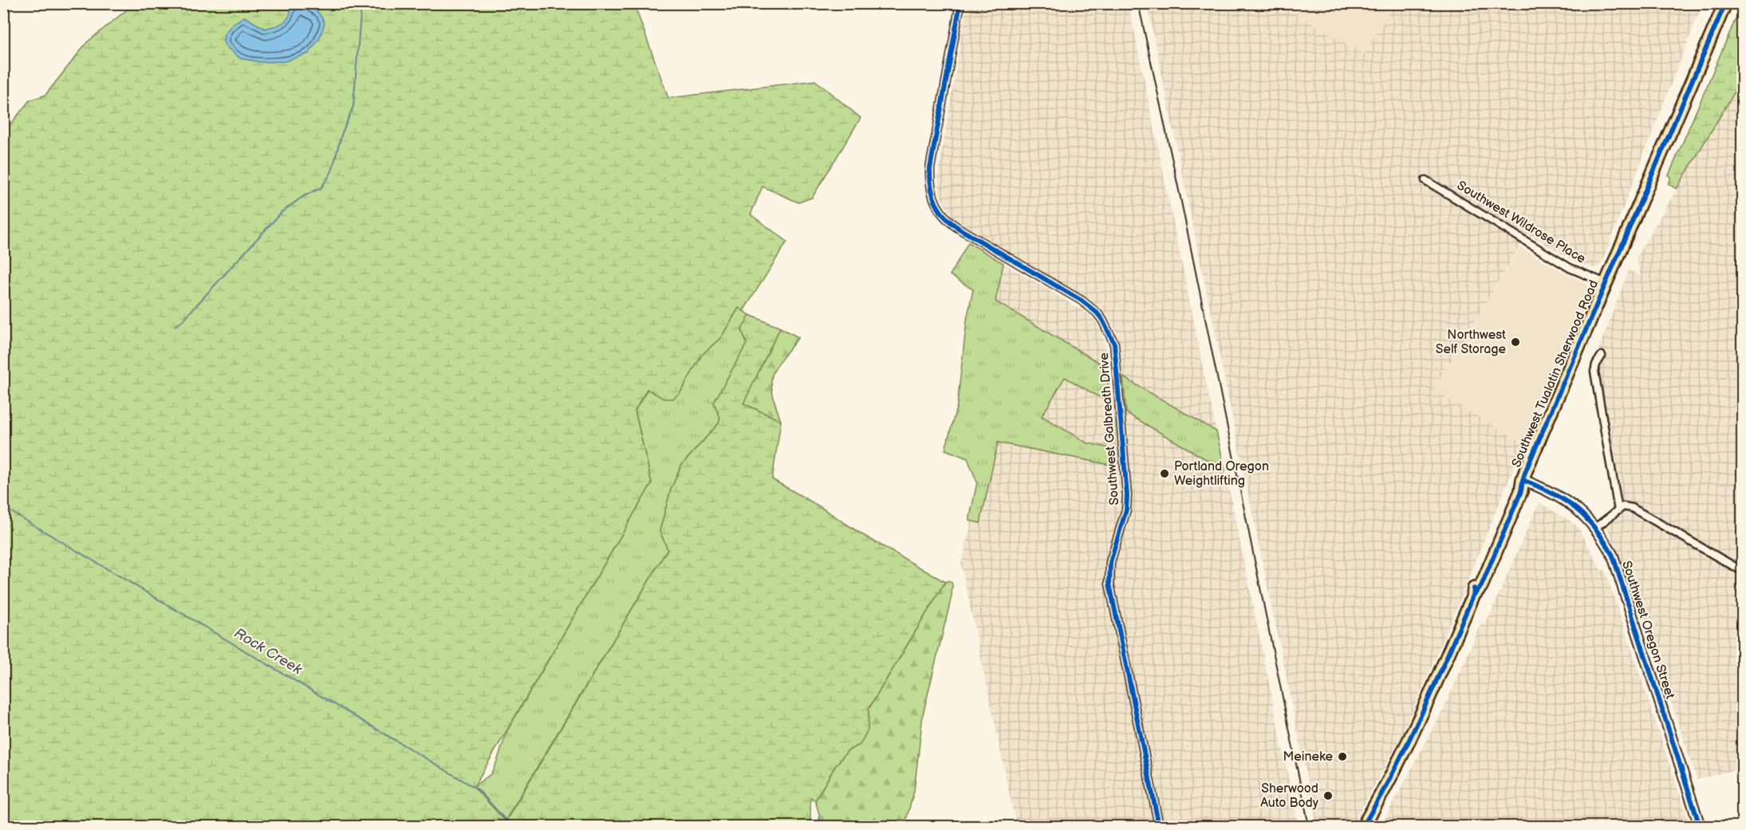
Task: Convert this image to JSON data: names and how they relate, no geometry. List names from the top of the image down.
{
  "streets": {
    "highway": ["Southwest Tualatin Sherwood Road"],
    "main road": ["Southwest Oregon Street"],
    "street": ["Southwest Wildrose Place", "Southwest Galbreath Drive"]
  },
  "crossings": [
    ["Southwest Wildrose Place", "Southwest Tualatin Sherwood Road"],
    ["Southwest Tualatin Sherwood Road", "Southwest Oregon Street"]
  ],
  "water": ["Rock Creek"],
  "places": [
    "Northwest Self Storage",
    "Portland Oregon Weightlifting",
    "Meineke",
    "Sherwood Auto Body"
  ]
}
